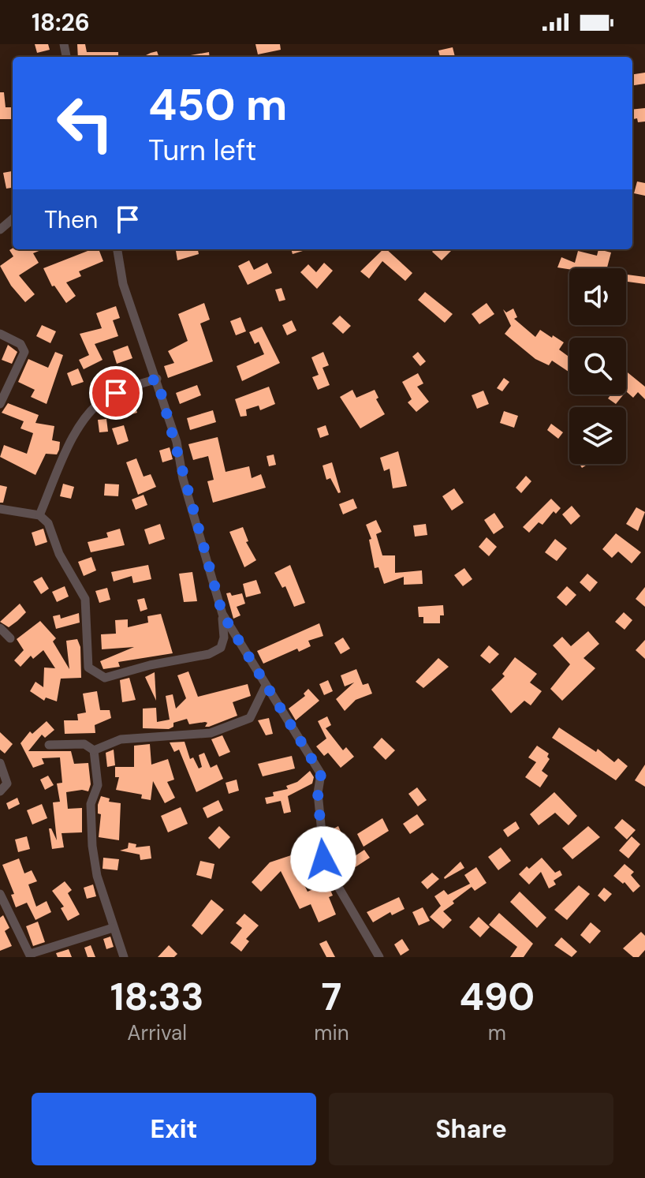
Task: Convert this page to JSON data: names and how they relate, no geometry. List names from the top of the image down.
{
  "page": {
    "status": "18:26",
    "turn": ["450 m", "Turn left"],
    "then": "Then",
    "eta": [
      "18:33",
      "Arrival",
      "7",
      "min",
      "490",
      "m"
    ],
    "buttons": ["Exit", "Share"]
  }
}
